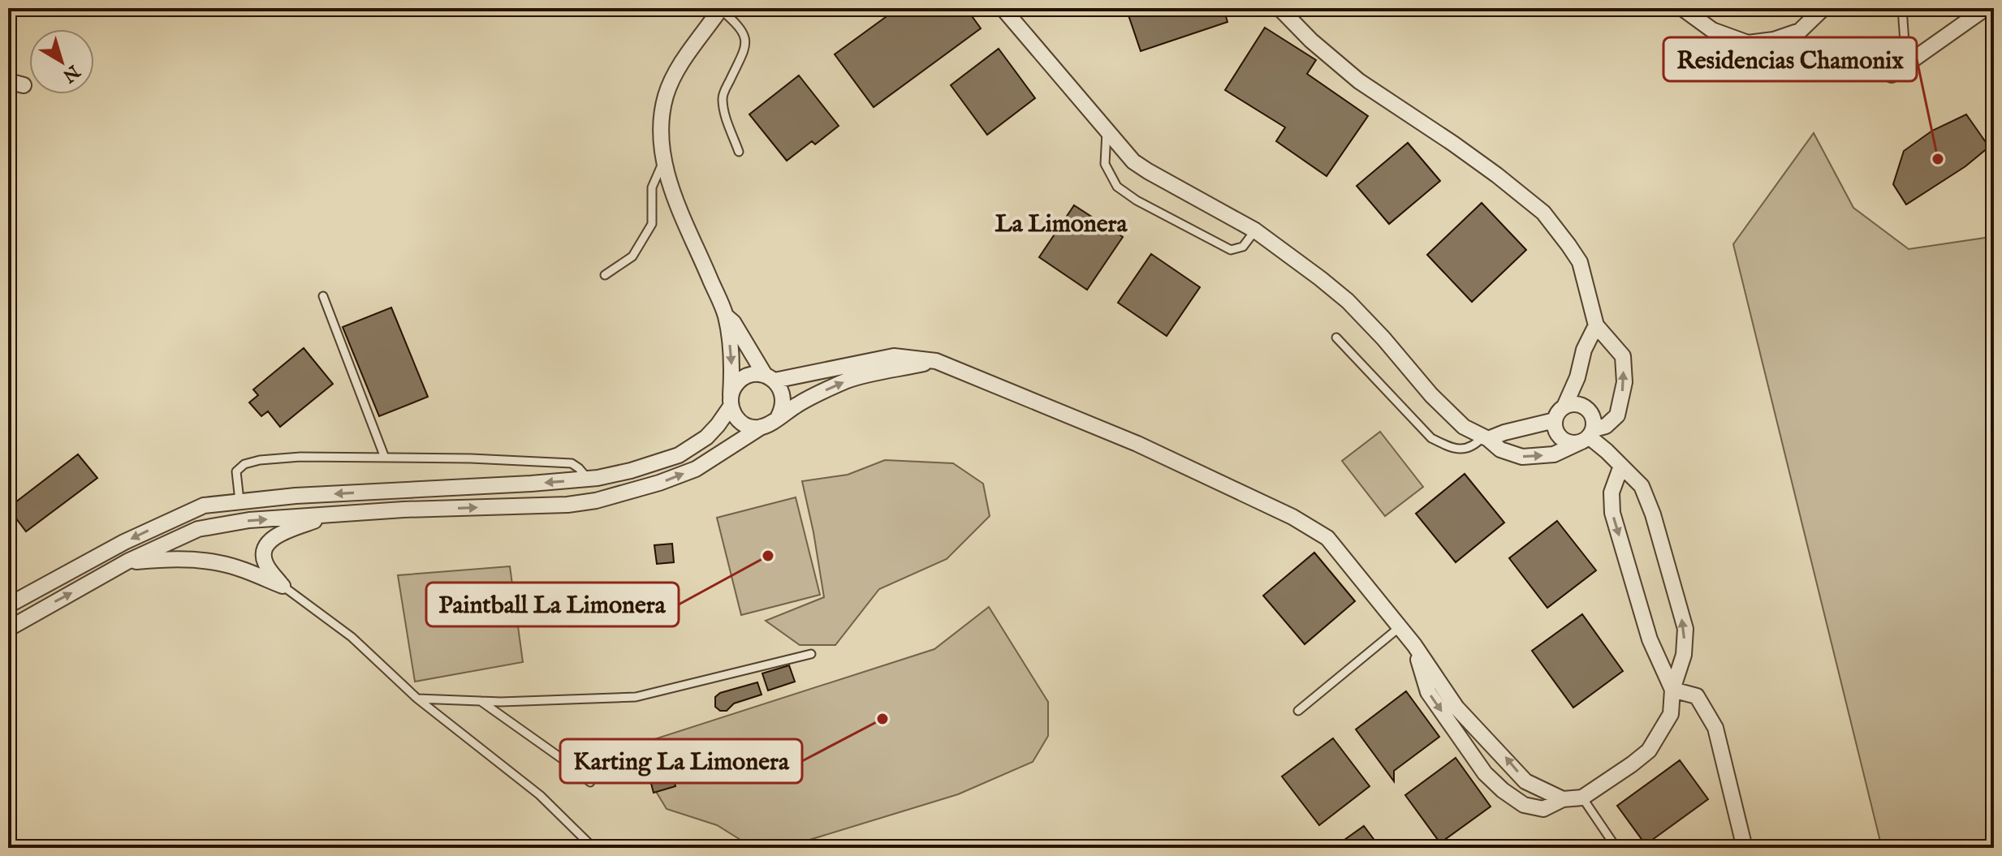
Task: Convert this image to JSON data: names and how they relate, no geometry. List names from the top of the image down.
{
  "districts": ["La Limonera"],
  "places": ["Residencias Chamonix", "Paintball La Limonera", "Karting La Limonera"],
  "north": "bottom right"
}
